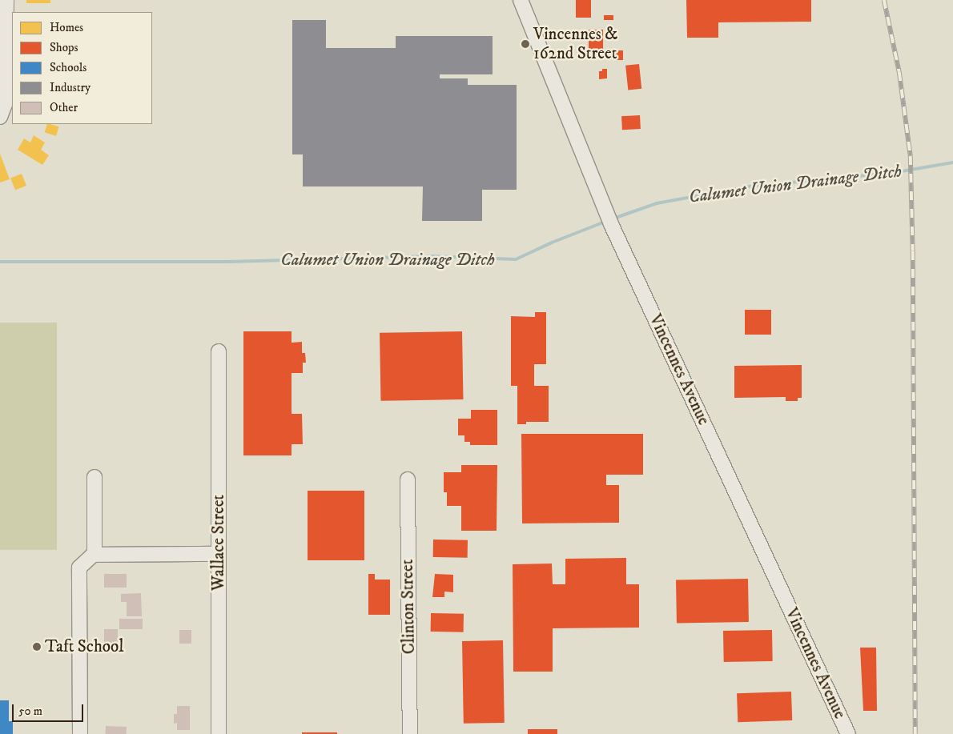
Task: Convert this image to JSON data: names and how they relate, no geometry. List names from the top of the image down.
{
  "streets": {
    "street": ["Vincennes Avenue", "Wallace Street", "Clinton Street"]
  },
  "water": ["Calumet Union Drainage Ditch"],
  "places": ["Vincennes & 162nd Street", "Taft School"],
  "legend": [
    "Homes",
    "Shops",
    "Schools",
    "Industry",
    "Other"
  ],
  "scale_bar": "50 m"
}
